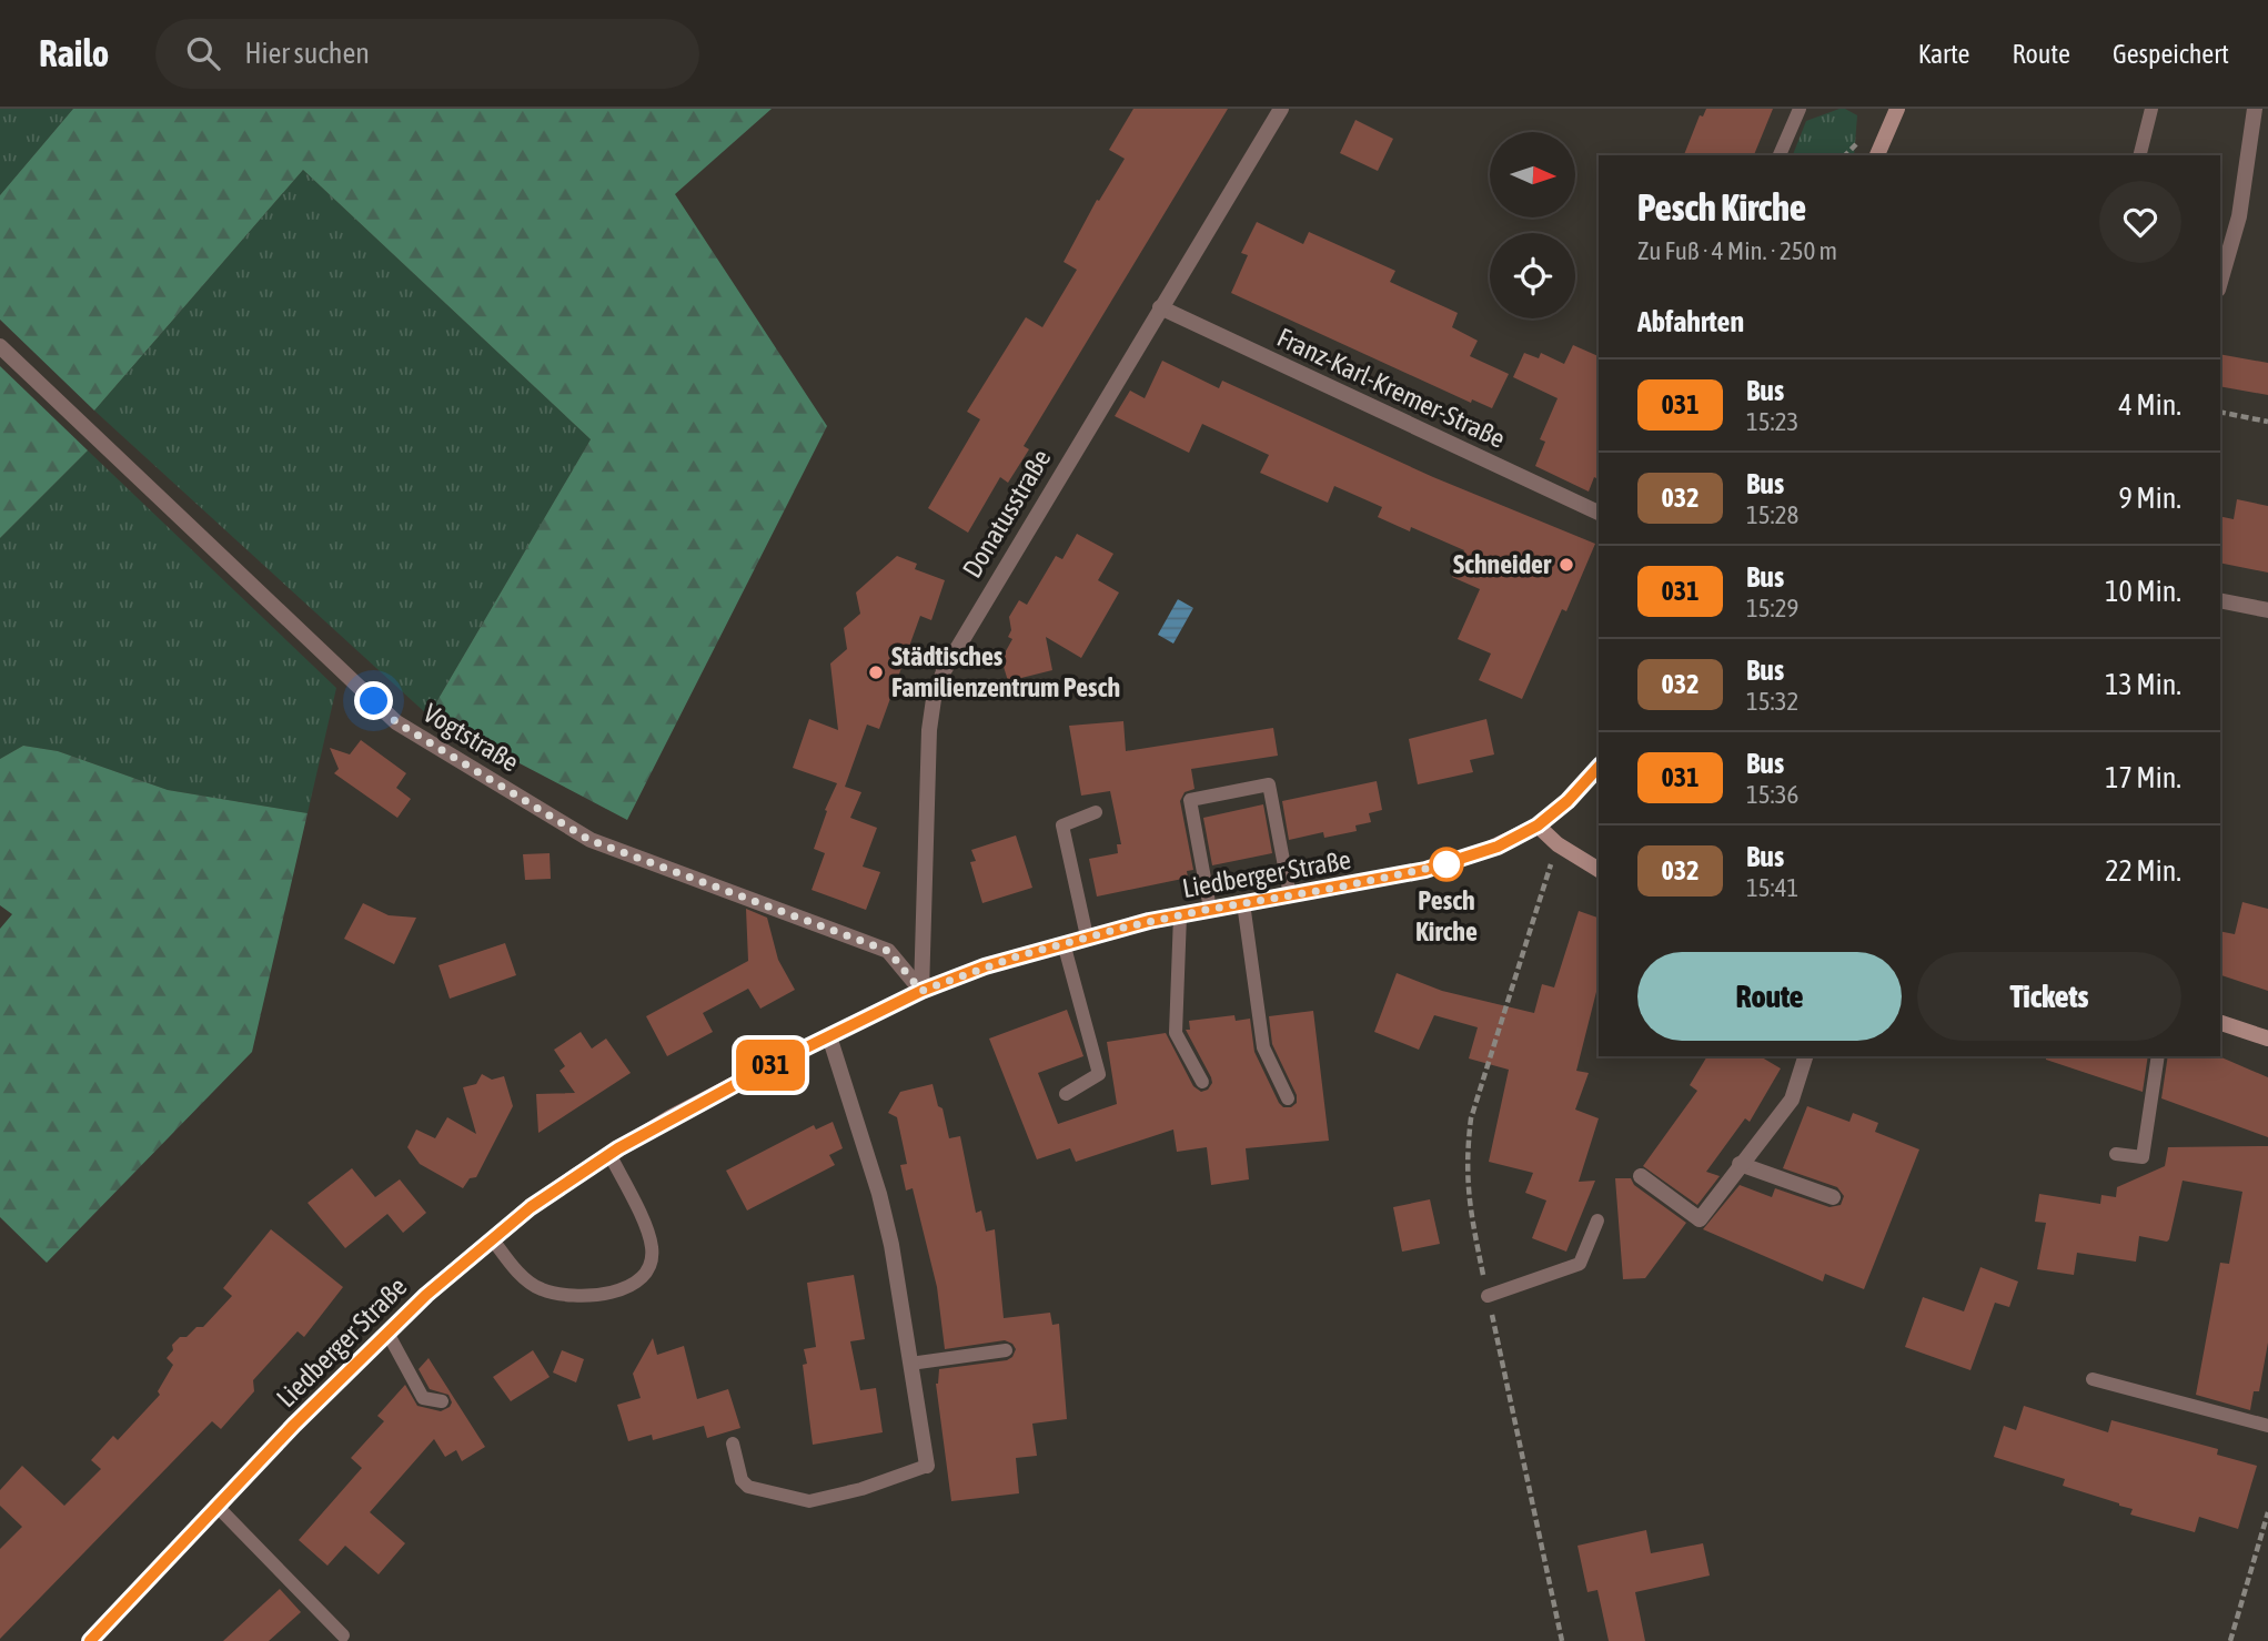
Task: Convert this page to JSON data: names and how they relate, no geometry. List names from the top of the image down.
{
  "streets": {
    "main road": ["Liedberger Straße"],
    "street": ["Franz-Karl-Kremer-Straße", "Donatusstraße", "Vogtstraße"]
  },
  "crossings": [
    ["Franz-Karl-Kremer-Straße", "Donatusstraße"],
    ["Donatusstraße", "Vogtstraße"],
    ["Donatusstraße", "Liedberger Straße"],
    ["Vogtstraße", "Liedberger Straße"]
  ],
  "places": ["Schneider", "Städtisches Familienzentrum Pesch", "Pesch Kirche"],
  "lines": ["bus line 031"],
  "north": "right",
  "page": {
    "header": "Railo",
    "search": "Hier suchen",
    "nav": ["Karte", "Route", "Gespeichert"],
    "on_map": "031",
    "heading": [
      ["Pesch Kirche", "Zu Fuß · 4 Min. · 250 m"],
      "Abfahrten"
    ],
    "list": [
      {
        "mark": "031",
        "name": "Bus",
        "note": "15:23",
        "value": "4 Min."
      },
      {
        "mark": "032",
        "name": "Bus",
        "note": "15:28",
        "value": "9 Min."
      },
      {
        "mark": "031",
        "name": "Bus",
        "note": "15:29",
        "value": "10 Min."
      },
      {
        "mark": "032",
        "name": "Bus",
        "note": "15:32",
        "value": "13 Min."
      },
      {
        "mark": "031",
        "name": "Bus",
        "note": "15:36",
        "value": "17 Min."
      },
      {
        "mark": "032",
        "name": "Bus",
        "note": "15:41",
        "value": "22 Min."
      }
    ],
    "buttons": ["Route", "Tickets"]
  }
}
